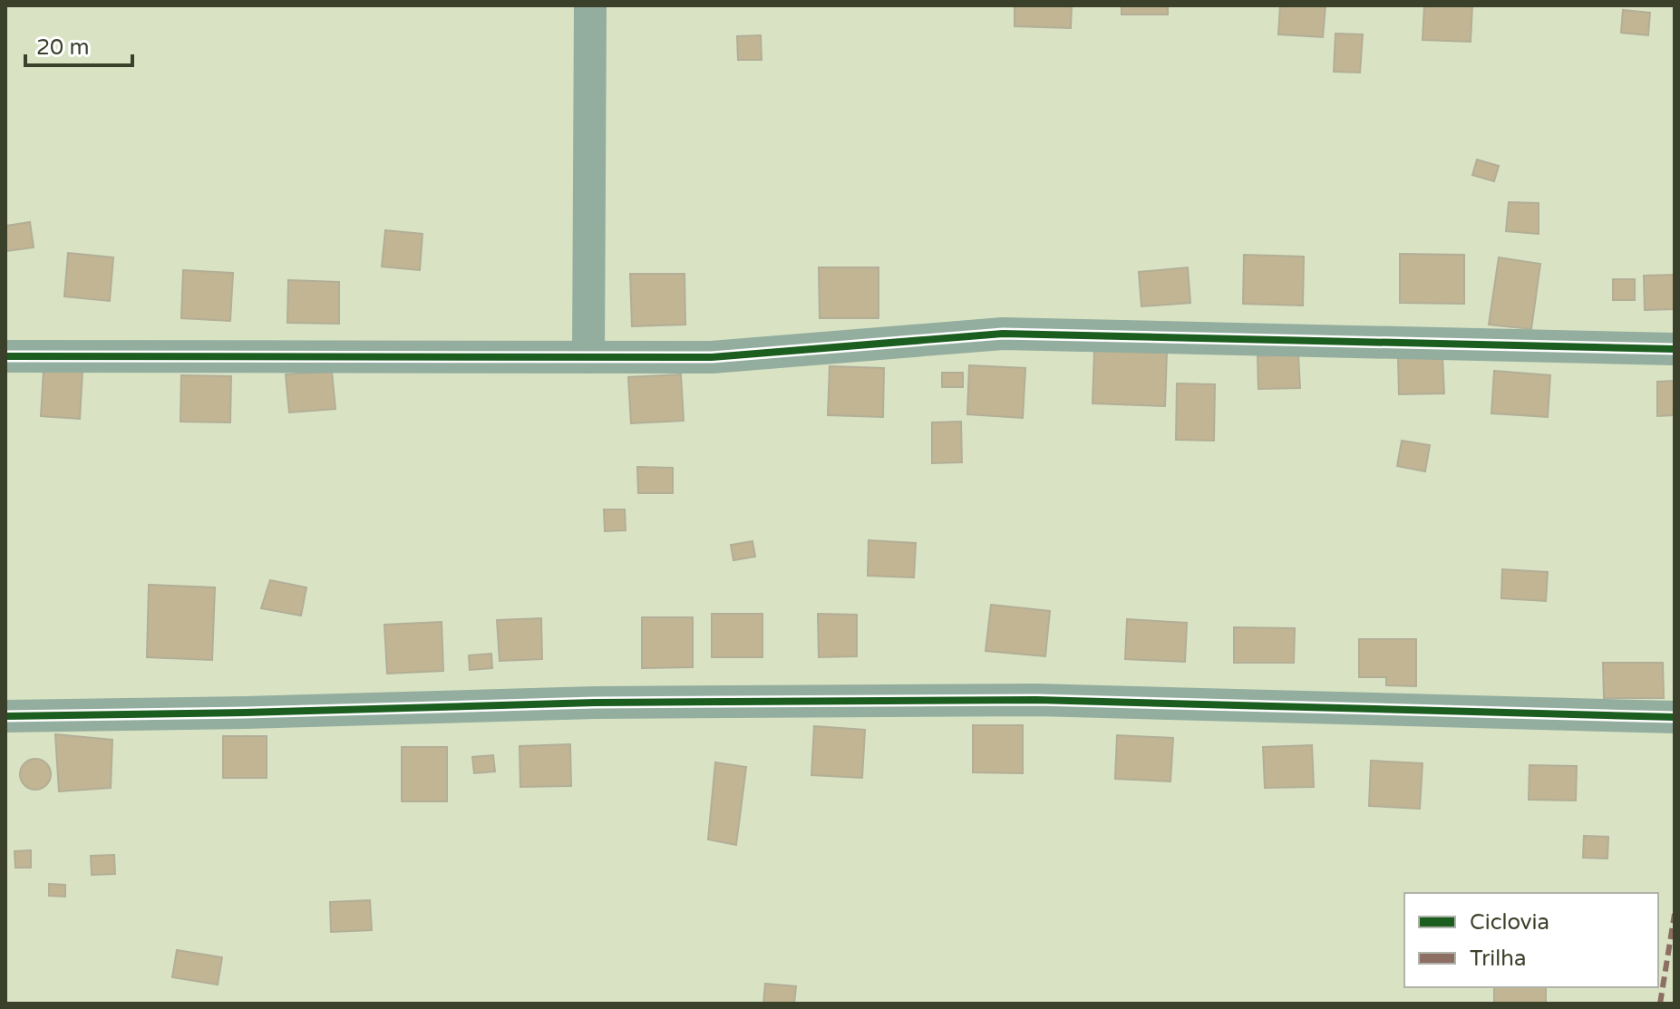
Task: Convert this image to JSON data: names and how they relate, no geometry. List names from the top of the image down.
{
  "legend": ["Ciclovia", "Trilha"],
  "scale_bar": "20 m"
}
